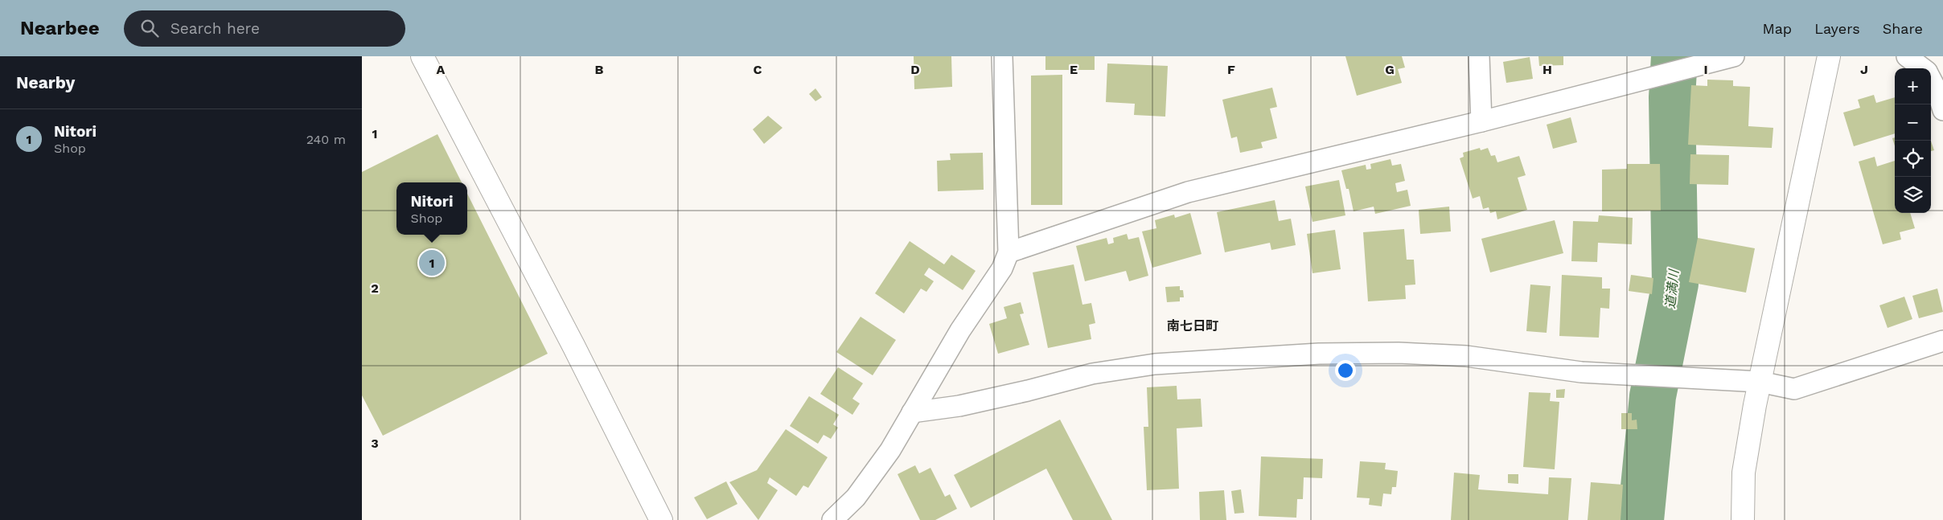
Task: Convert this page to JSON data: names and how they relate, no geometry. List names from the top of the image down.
{
  "districts": ["南七日町"],
  "water": ["道満川"],
  "page": {
    "header": "Nearbee",
    "search": "Search here",
    "nav": ["Map", "Layers", "Share"],
    "heading": "Nearby",
    "map_buttons": ["+", "−"],
    "list": [
      {
        "mark": "1",
        "name": "Nitori",
        "note": "Shop",
        "value": "240 m"
      }
    ],
    "popup": ["Nitori", "Shop"],
    "pins": "1"
  },
  "grid": {
    "columns": [
      "A",
      "B",
      "C",
      "D",
      "E",
      "F",
      "G",
      "H",
      "I",
      "J"
    ],
    "rows": ["1", "2", "3"]
  }
}
